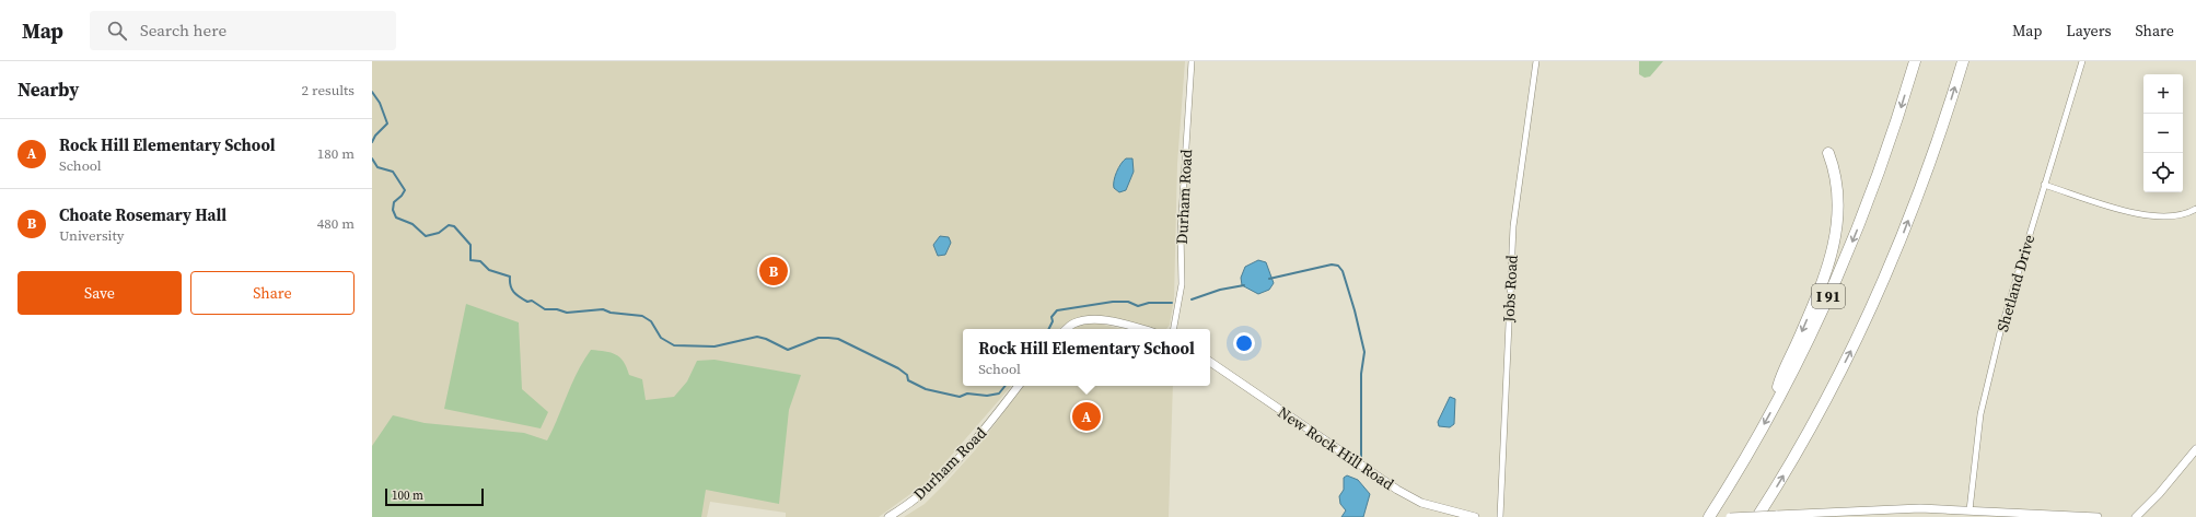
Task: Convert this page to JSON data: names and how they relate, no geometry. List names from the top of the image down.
{
  "streets": {
    "highway": ["I 91"],
    "main road": ["Durham Road", "New Rock Hill Road"],
    "street": ["Shetland Drive", "Jobs Road"]
  },
  "scale_bar": "100 m",
  "page": {
    "header": "Map",
    "search": "Search here",
    "nav": ["Map", "Layers", "Share"],
    "heading": ["Nearby", "2 results"],
    "map_buttons": ["+", "−"],
    "list": [
      {
        "mark": "A",
        "name": "Rock Hill Elementary School",
        "note": "School",
        "value": "180 m"
      },
      {
        "mark": "B",
        "name": "Choate Rosemary Hall",
        "note": "University",
        "value": "480 m"
      }
    ],
    "pins": ["B", "A"],
    "buttons": ["Save", "Share"],
    "popup": ["Rock Hill Elementary School", "School"],
    "scale": "100 m"
  }
}
